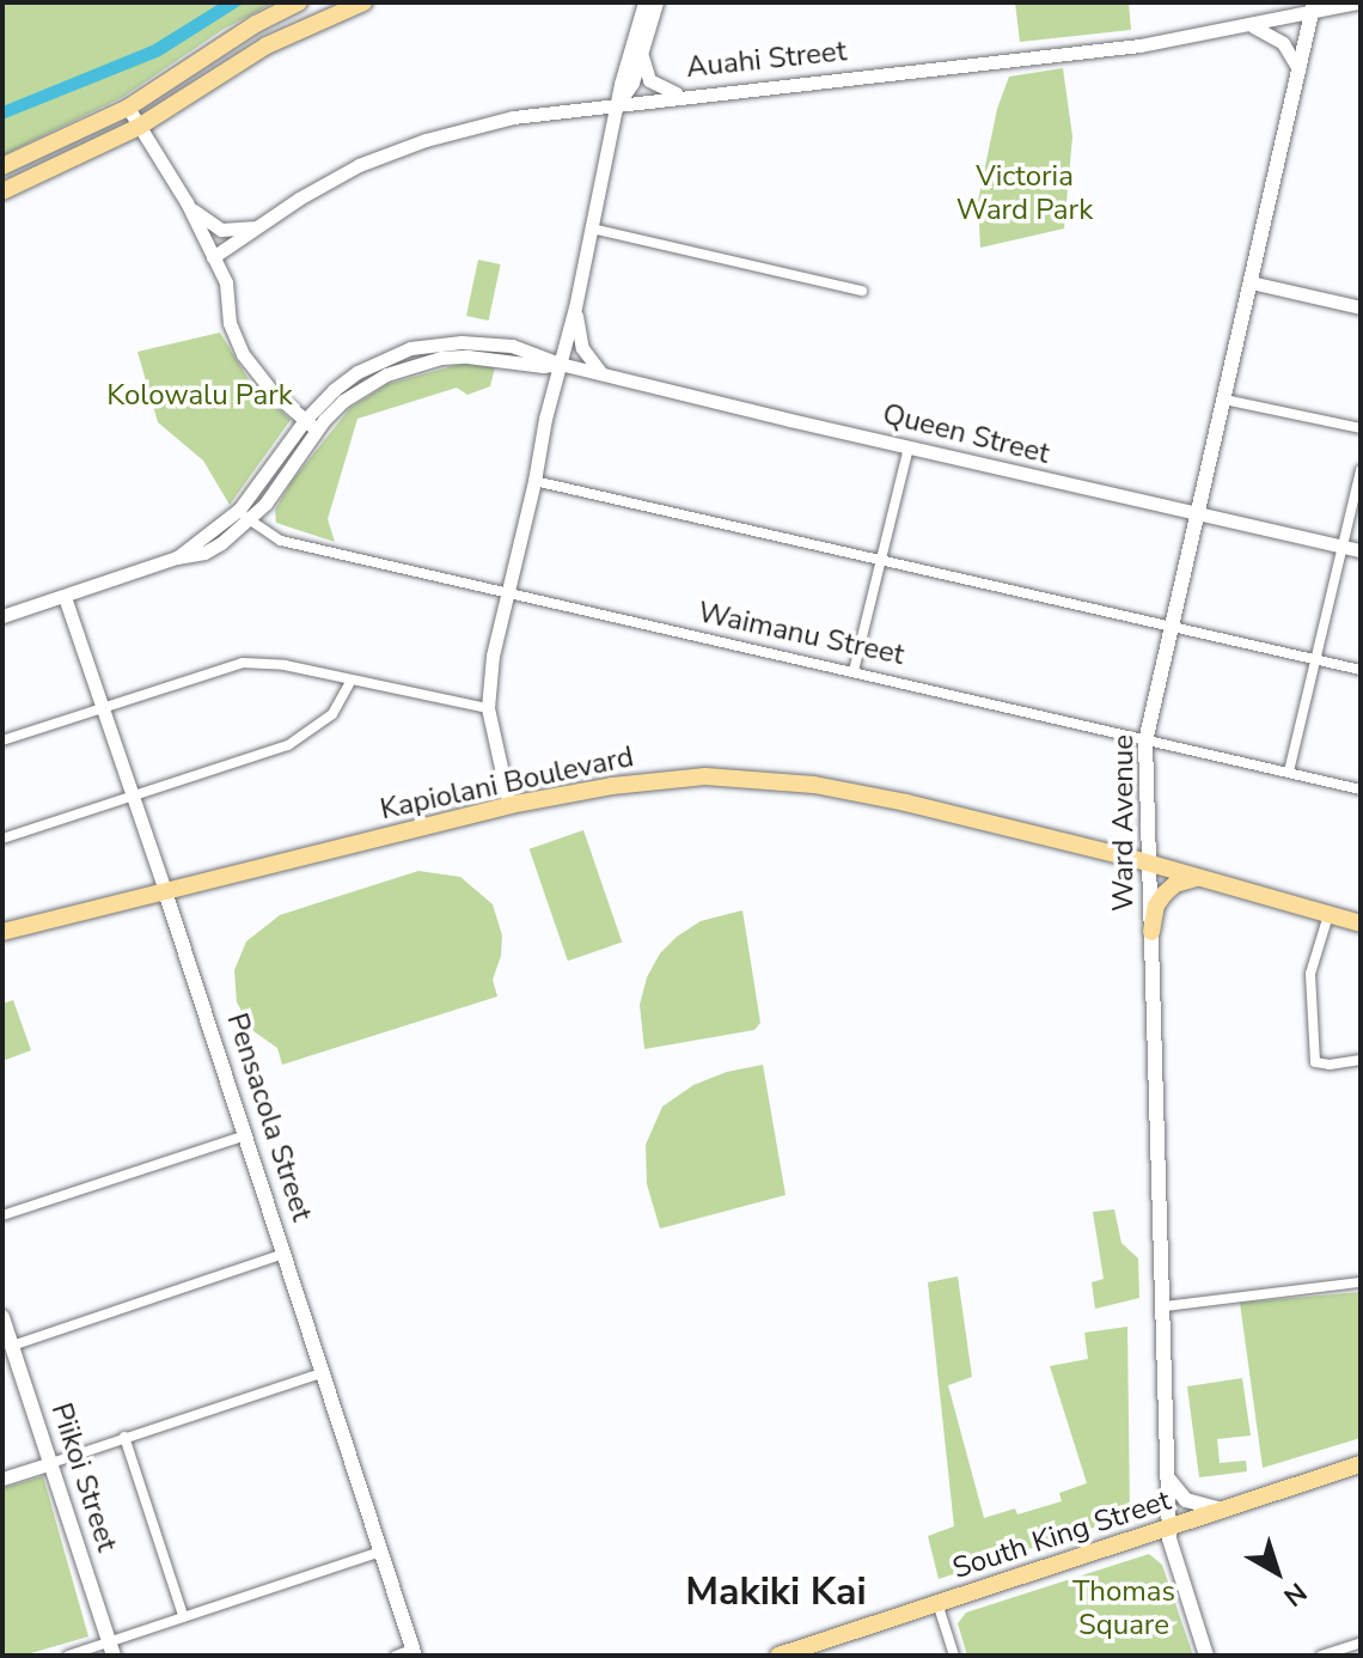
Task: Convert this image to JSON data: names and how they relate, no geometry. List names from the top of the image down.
{
  "streets": {
    "main road": [
      "Kapiolani Boulevard",
      "Ward Avenue",
      "Pensacola Street",
      "Piikoi Street",
      "South King Street"
    ],
    "street": ["Auahi Street", "Queen Street", "Waimanu Street"]
  },
  "crossings": [
    ["Auahi Street", "Ward Avenue"],
    ["Queen Street", "Waimanu Street"],
    ["Queen Street", "Ward Avenue"],
    ["Waimanu Street", "Ward Avenue"],
    ["Kapiolani Boulevard", "Ward Avenue"],
    ["Kapiolani Boulevard", "Pensacola Street"],
    ["Ward Avenue", "South King Street"]
  ],
  "districts": ["Makiki Kai"],
  "parks": ["Victoria Ward Park", "Kolowalu Park", "Thomas Square"],
  "north": "bottom right"
}
